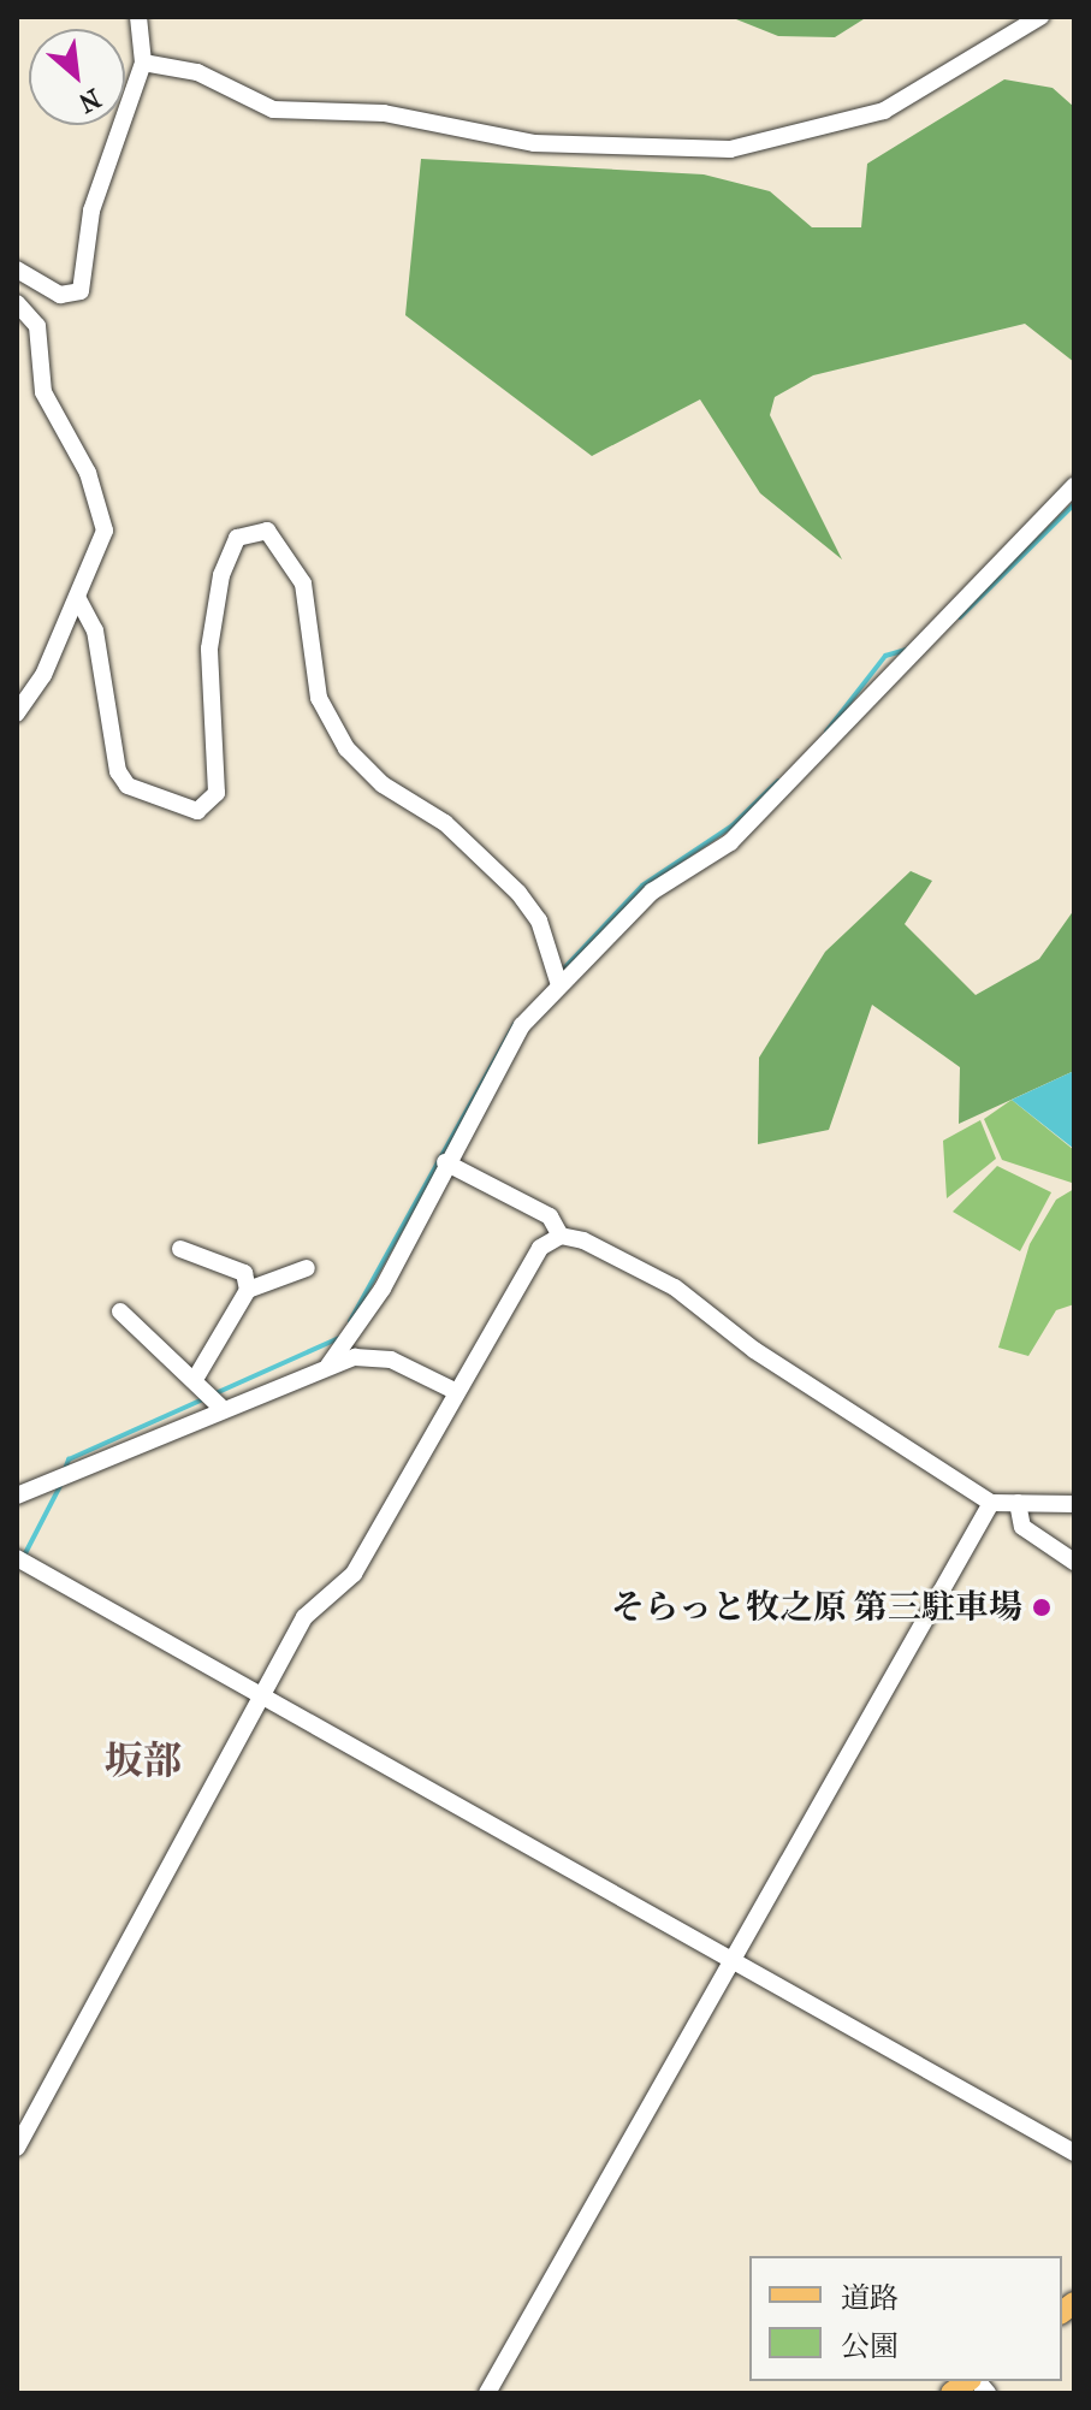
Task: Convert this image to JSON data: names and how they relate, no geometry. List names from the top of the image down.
{
  "districts": ["坂部"],
  "places": ["そらっと牧之原 第三駐車場"],
  "legend": ["道路", "公園"],
  "north": "bottom right"
}
